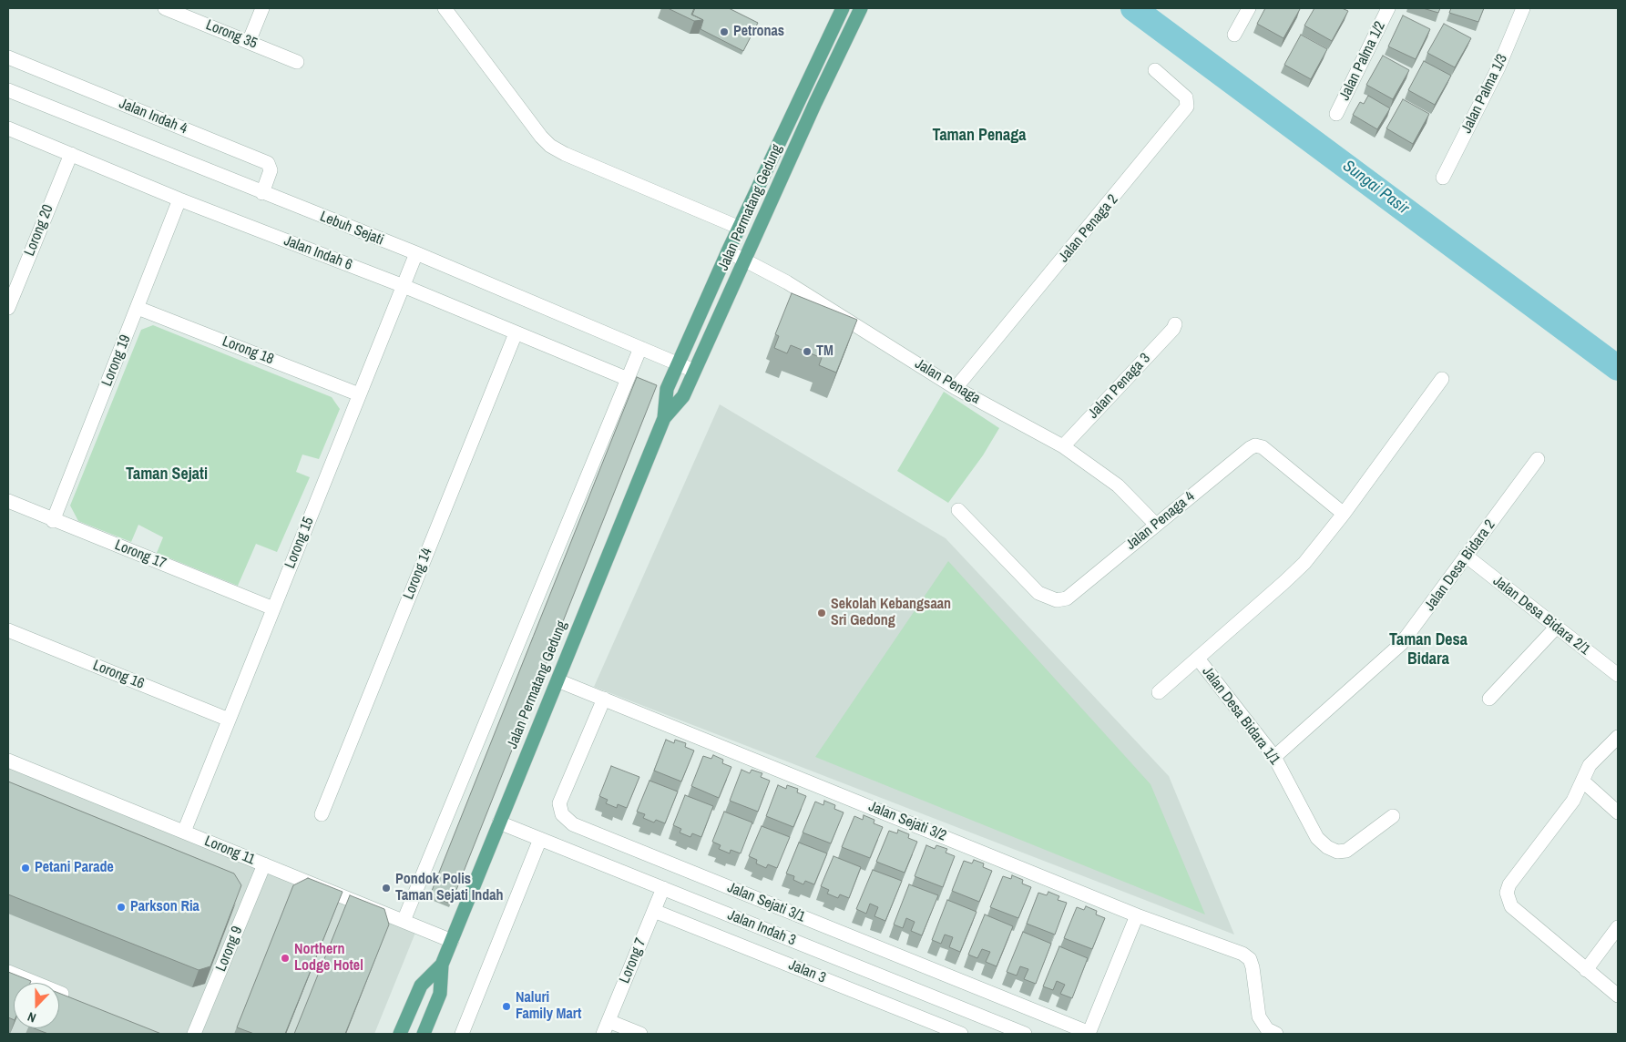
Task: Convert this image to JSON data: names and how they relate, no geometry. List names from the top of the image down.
{
  "streets": {
    "main road": ["Jalan Permatang Gedung"],
    "street": [
      "Lorong 35",
      "Jalan Palma 1/2",
      "Jalan Palma 1/3",
      "Jalan Indah 4",
      "Lebuh Sejati",
      "Jalan Penaga 2",
      "Lorong 20",
      "Jalan Indah 6",
      "Lorong 18",
      "Lorong 19",
      "Jalan Penaga",
      "Jalan Penaga 3",
      "Jalan Penaga 4",
      "Lorong 15",
      "Lorong 17",
      "Jalan Desa Bidara 2",
      "Lorong 14",
      "Jalan Desa Bidara 2/1",
      "Lorong 16",
      "Jalan Desa Bidara 1/1",
      "Jalan Sejati 3/2",
      "Lorong 11",
      "Jalan Sejati 3/1",
      "Jalan Indah 3",
      "Lorong 9",
      "Lorong 7",
      "Jalan 3"
    ]
  },
  "crossings": [
    ["Jalan Indah 4", "Lebuh Sejati"],
    ["Jalan Permatang Gedung", "Lebuh Sejati"],
    ["Jalan Permatang Gedung", "Jalan Penaga"],
    ["Jalan Permatang Gedung", "Jalan Sejati 3/2"],
    ["Jalan Permatang Gedung", "Lorong 11"],
    ["Jalan Permatang Gedung", "Jalan Indah 3"],
    ["Lebuh Sejati", "Lorong 15"],
    ["Jalan Penaga 2", "Jalan Penaga"],
    ["Lorong 20", "Jalan Indah 6"],
    ["Jalan Indah 6", "Lorong 19"],
    ["Jalan Indah 6", "Lorong 15"],
    ["Jalan Indah 6", "Lorong 14"],
    ["Lorong 18", "Lorong 19"],
    ["Lorong 18", "Lorong 15"],
    ["Lorong 19", "Lorong 17"],
    ["Jalan Penaga", "Jalan Penaga 3"],
    ["Jalan Penaga", "Jalan Penaga 4"],
    ["Lorong 15", "Lorong 17"],
    ["Lorong 15", "Lorong 16"],
    ["Lorong 15", "Lorong 11"],
    ["Jalan Desa Bidara 2", "Jalan Desa Bidara 2/1"],
    ["Jalan Desa Bidara 2", "Jalan Desa Bidara 1/1"],
    ["Jalan Sejati 3/2", "Jalan Sejati 3/1"],
    ["Lorong 11", "Lorong 9"],
    ["Jalan Indah 3", "Lorong 7"],
    ["Lorong 7", "Jalan 3"]
  ],
  "districts": ["Taman Penaga", "Taman Sejati", "Taman Desa Bidara"],
  "water": ["Sungai Pasir"],
  "places": [
    "Petronas",
    "TM",
    "Sekolah Kebangsaan Sri Gedong",
    "Petani Parade",
    "Pondok Polis Taman Sejati Indah",
    "Parkson Ria",
    "Northern Lodge Hotel",
    "Naluri Family Mart"
  ],
  "north": "bottom"
}
